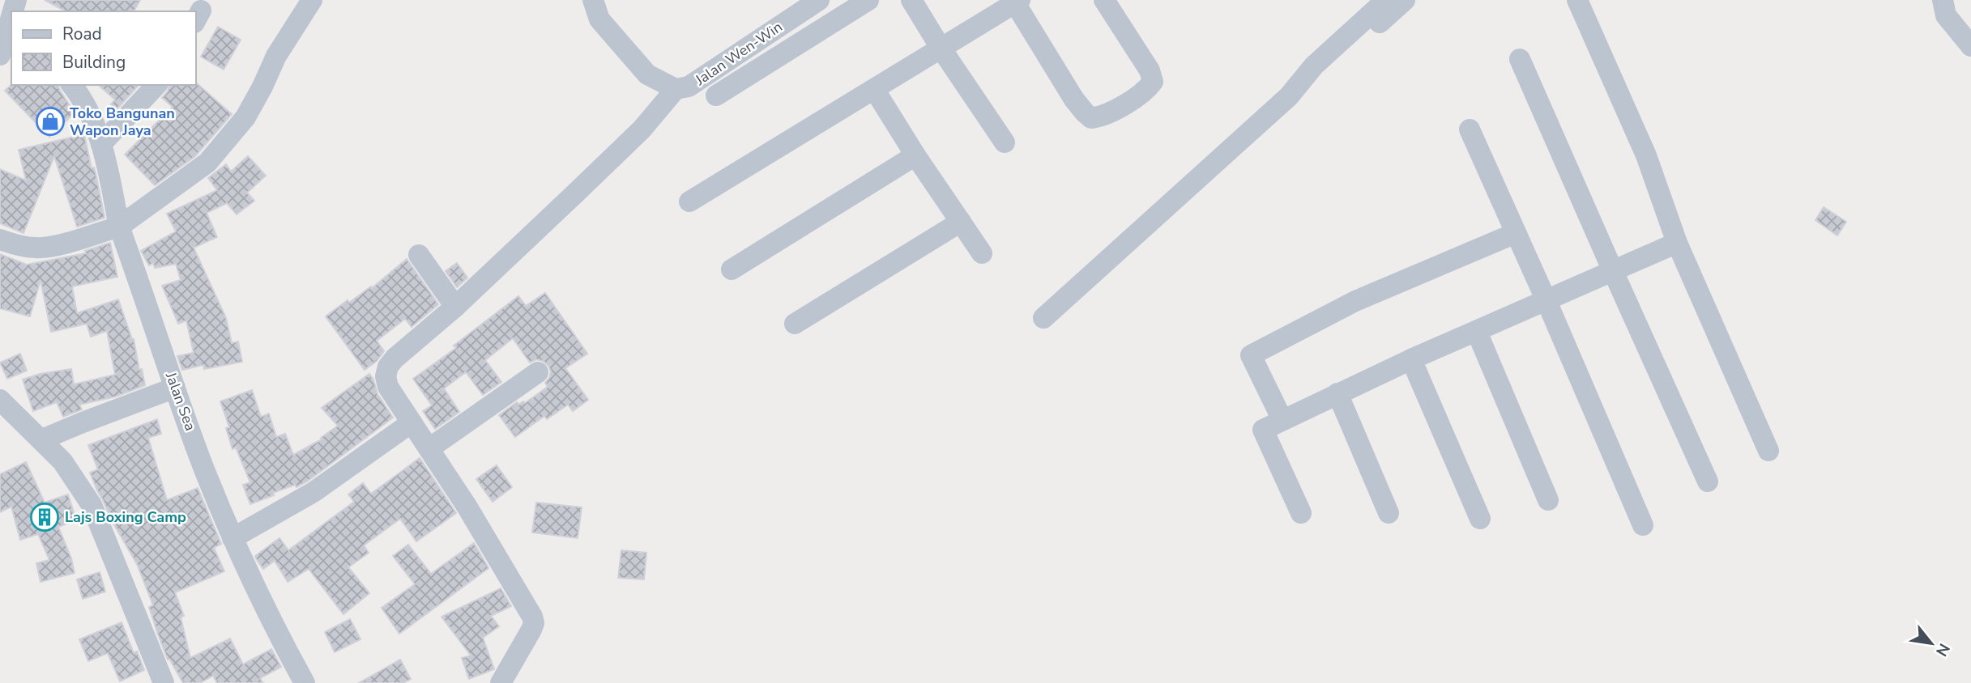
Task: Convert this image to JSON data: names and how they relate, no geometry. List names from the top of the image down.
{
  "streets": {
    "street": ["Jalan Wen-Win", "Jalan Sea"]
  },
  "places": {
    "shop": ["Toko Bangunan Wapon Jaya"],
    "building": ["Lajs Boxing Camp"]
  },
  "legend": ["Road", "Building"],
  "north": "bottom right"
}
